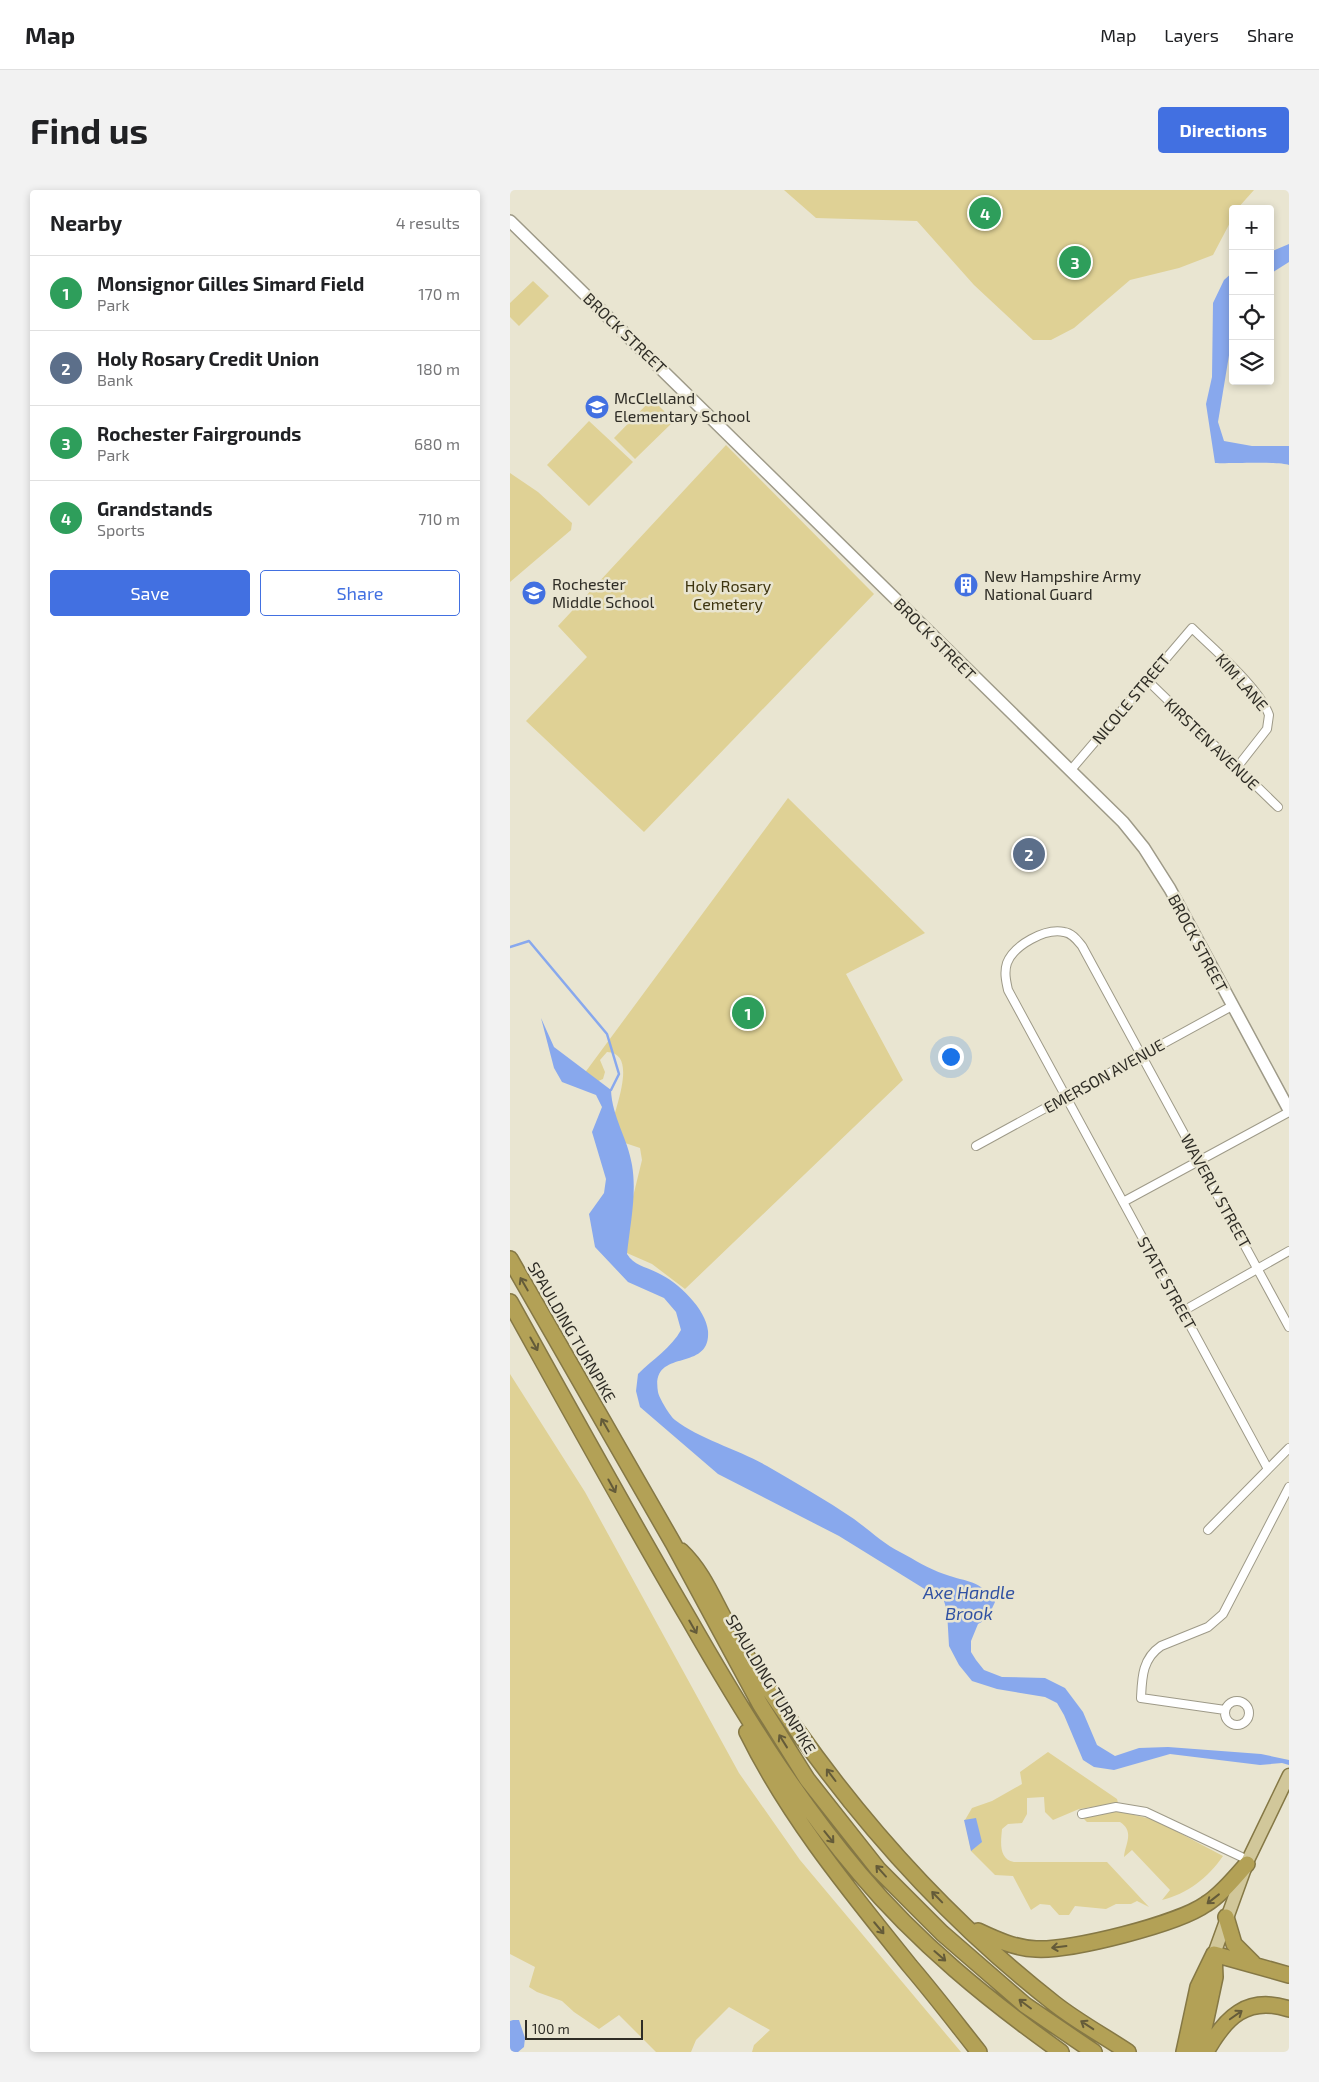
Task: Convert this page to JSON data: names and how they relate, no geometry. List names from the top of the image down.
{
  "streets": {
    "highway": ["SPAULDING TURNPIKE"],
    "street": [
      "BROCK STREET",
      "KIM LANE",
      "NICOLE STREET",
      "KIRSTEN AVENUE",
      "EMERSON AVENUE",
      "WAVERLY STREET",
      "STATE STREET"
    ]
  },
  "crossings": [
    ["BROCK STREET", "NICOLE STREET"],
    ["BROCK STREET", "EMERSON AVENUE"],
    ["KIM LANE", "NICOLE STREET"],
    ["KIM LANE", "KIRSTEN AVENUE"],
    ["NICOLE STREET", "KIRSTEN AVENUE"],
    ["EMERSON AVENUE", "WAVERLY STREET"],
    ["EMERSON AVENUE", "STATE STREET"],
    ["WAVERLY STREET", "STATE STREET"]
  ],
  "water": ["Axe Handle Brook"],
  "parks": ["Holy Rosary Cemetery"],
  "places": {
    "school or university": ["McClelland Elementary School", "Rochester Middle School"],
    "building": ["New Hampshire Army National Guard"]
  },
  "scale_bar": "100 m",
  "page": {
    "header": "Map",
    "nav": ["Map", "Layers", "Share"],
    "buttons": [
      "Directions",
      ["Save", "Share"]
    ],
    "title": "Find us",
    "heading": ["Nearby", "4 results"],
    "pins": [
      "4",
      "3",
      "2",
      "1"
    ],
    "map_buttons": ["+", "−"],
    "list": [
      {
        "mark": "1",
        "name": "Monsignor Gilles Simard Field",
        "note": "Park",
        "value": "170 m"
      },
      {
        "mark": "2",
        "name": "Holy Rosary Credit Union",
        "note": "Bank",
        "value": "180 m"
      },
      {
        "mark": "3",
        "name": "Rochester Fairgrounds",
        "note": "Park",
        "value": "680 m"
      },
      {
        "mark": "4",
        "name": "Grandstands",
        "note": "Sports",
        "value": "710 m"
      }
    ],
    "scale": "100 m"
  }
}
